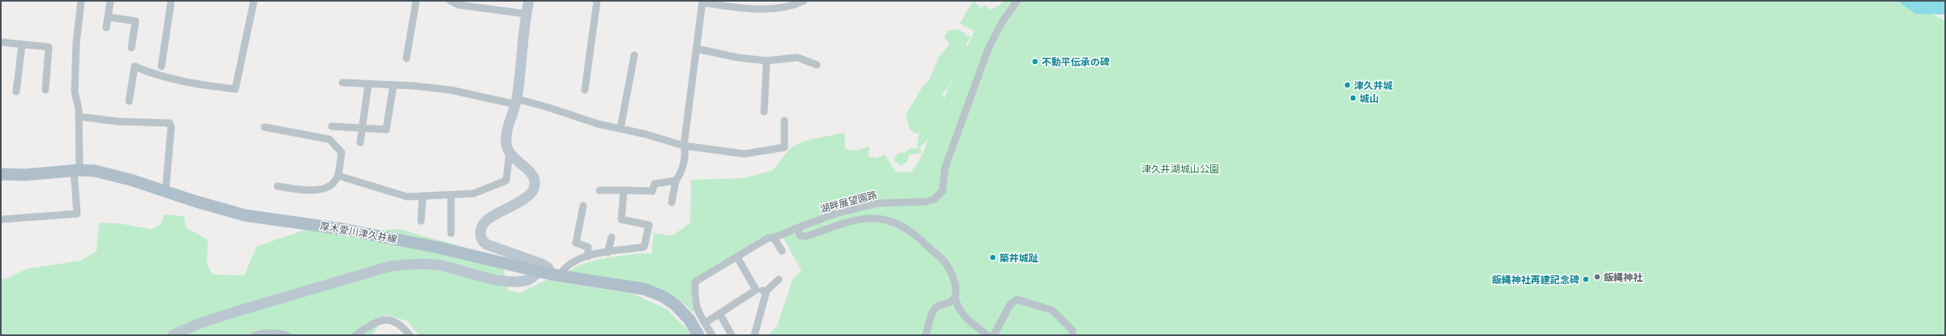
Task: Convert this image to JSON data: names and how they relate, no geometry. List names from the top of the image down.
{
  "streets": {
    "main road": ["厚木愛川津久井線"],
    "street": ["湖畔展望園路"]
  },
  "parks": ["津久井湖城山公園"],
  "places": [
    "不動平伝承の碑",
    "津久井城",
    "城山",
    "築井城趾",
    "飯縄神社",
    "飯縄神社再建記念碑"
  ]
}
